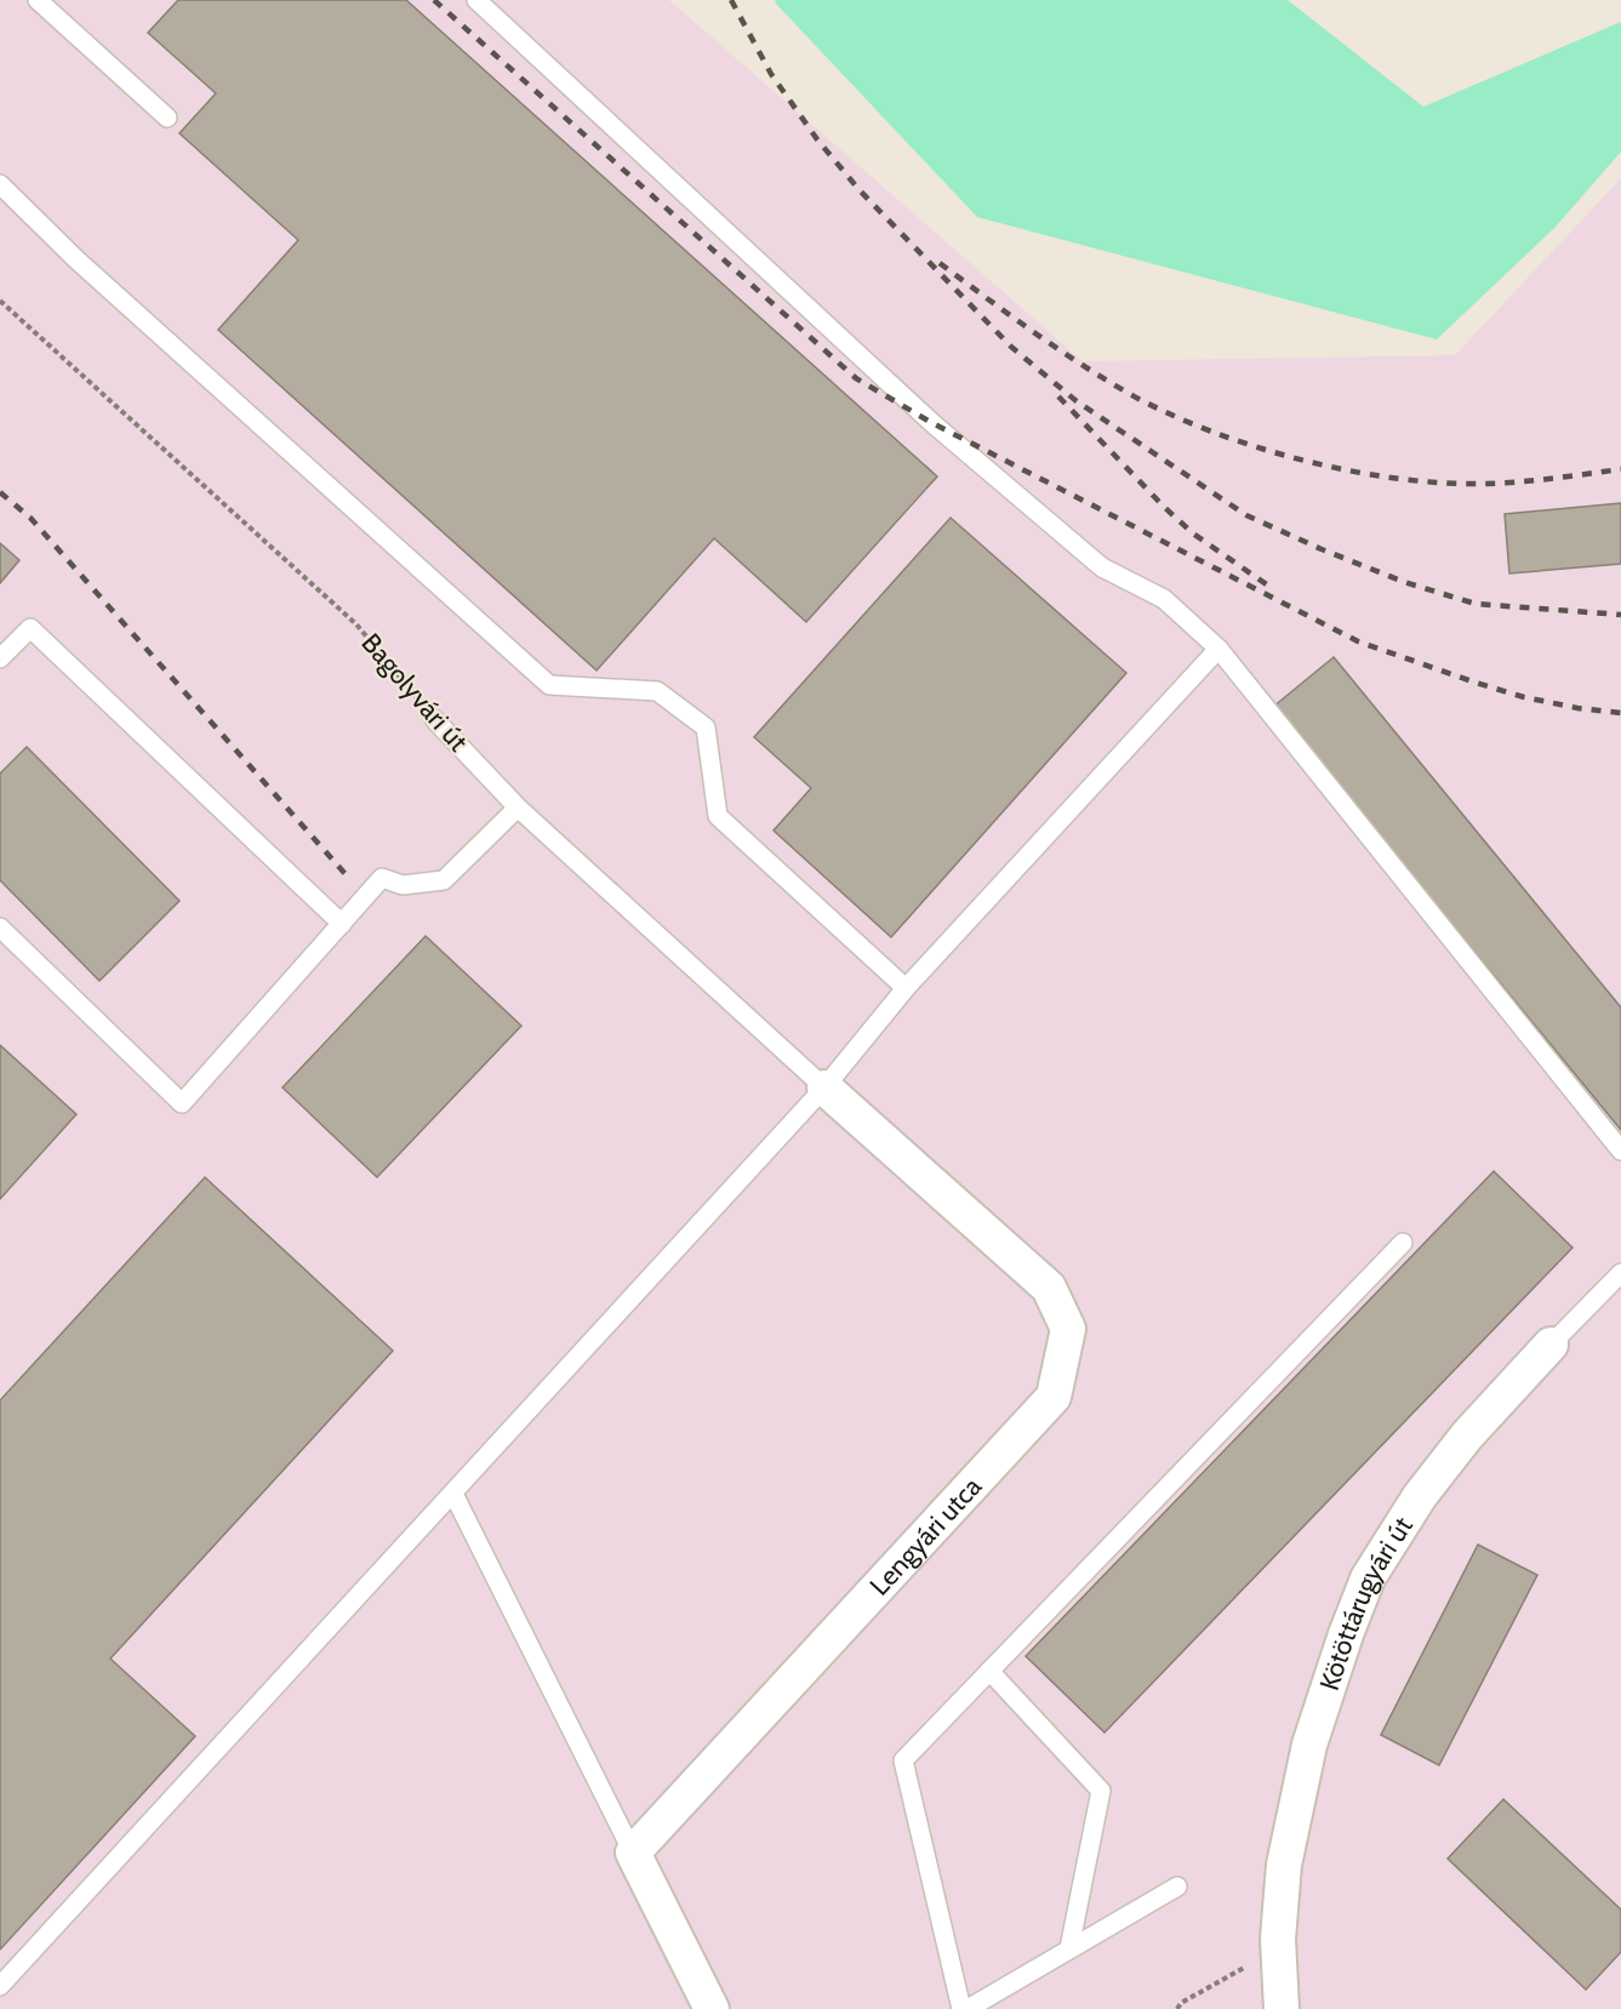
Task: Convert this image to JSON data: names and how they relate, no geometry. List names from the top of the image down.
{
  "streets": {
    "street": ["Lengyári utca", "Kötöttárugyári út"],
    "lane": ["Bagolyvári út"]
  },
  "crossings": [
    ["Bagolyvári út", "Lengyári utca"]
  ]
}
